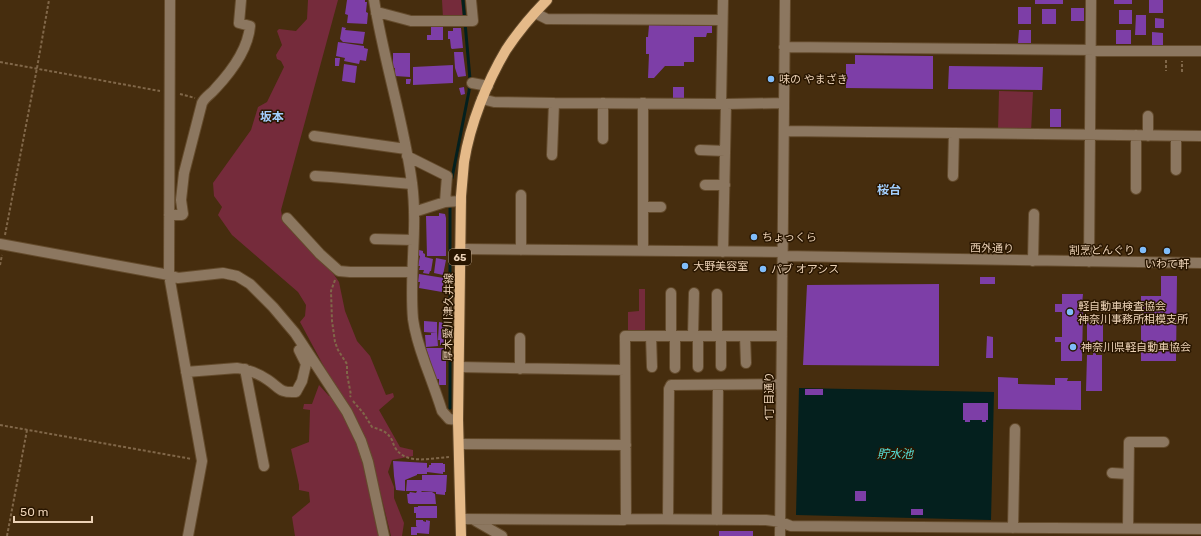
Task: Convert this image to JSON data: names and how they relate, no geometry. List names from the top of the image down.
{
  "streets": {
    "main road": ["65", "厚木愛川津久井線"],
    "street": ["西外通り", "1丁目通り"]
  },
  "crossings": [
    ["西外通り", "厚木愛川津久井線"],
    ["西外通り", "1丁目通り"]
  ],
  "districts": ["坂本", "桜台"],
  "water": ["貯水池"],
  "places": [
    "味の やまざき",
    "ちょっくら",
    "割烹どんぐり",
    "いわて軒",
    "大野美容室",
    "パブ オアシス",
    "軽自動車検査協会 神奈川事務所相模支所",
    "神奈川県軽自動車協会"
  ],
  "scale_bar": "50 m"
}
